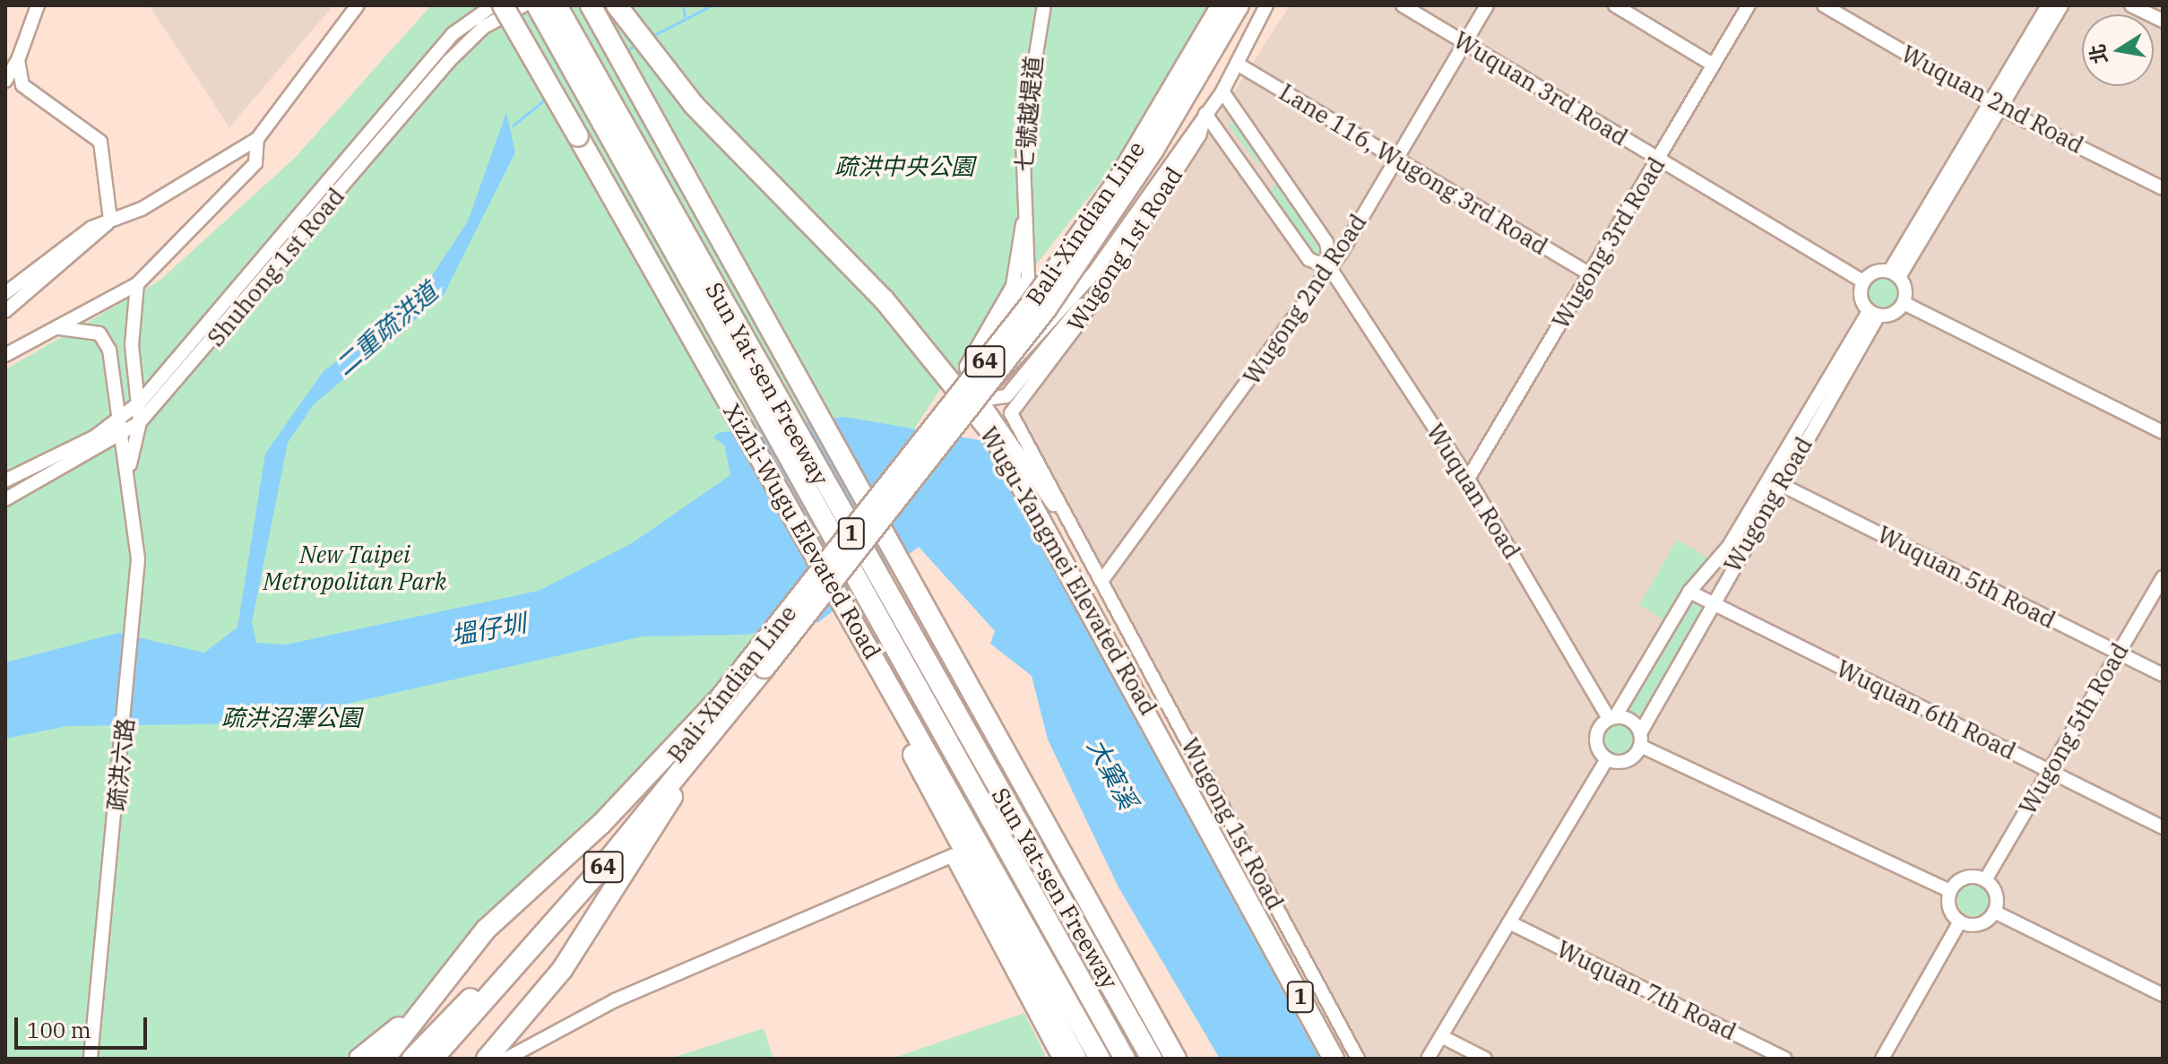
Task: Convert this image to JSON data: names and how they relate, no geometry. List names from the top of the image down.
{
  "streets": {
    "highway": [
      "Bali-Xindian Line",
      "64",
      "Sun Yat-sen Freeway",
      "Xizhi-Wugu Elevated Road",
      "1",
      "Wugu-Yangmei Elevated Road"
    ],
    "street": [
      "Wuquan 3rd Road",
      "Wuquan 2nd Road",
      "七號越堤道",
      "Lane 116, Wugong 3rd Road",
      "Wugong 3rd Road",
      "Wugong 1st Road",
      "Shuhong 1st Road",
      "Wugong 2nd Road",
      "Wuquan Road",
      "Wugong Road",
      "Wuquan 5th Road",
      "Wuquan 6th Road",
      "Wugong 5th Road",
      "疏洪六路",
      "Wuquan 7th Road"
    ]
  },
  "crossings": [
    ["Wuquan 3rd Road", "Wugong 3rd Road"],
    ["Wuquan 3rd Road", "Wugong 2nd Road"],
    ["七號越堤道", "Wugong 1st Road"],
    ["Lane 116, Wugong 3rd Road", "Wugong 3rd Road"],
    ["Lane 116, Wugong 3rd Road", "Wugong 1st Road"],
    ["Lane 116, Wugong 3rd Road", "Wugong 2nd Road"],
    ["Wugong 3rd Road", "Wuquan Road"],
    ["Wugong 1st Road", "Wugong 2nd Road"],
    ["Wugong 1st Road", "Wuquan Road"],
    ["Shuhong 1st Road", "疏洪六路"],
    ["Wugong 2nd Road", "Wuquan Road"],
    ["Wuquan Road", "Wugong Road"],
    ["Wugong Road", "Wuquan 5th Road"],
    ["Wugong Road", "Wuquan 6th Road"],
    ["Xizhi-Wugu Elevated Road", "1"],
    ["Wuquan 5th Road", "Wugong 5th Road"],
    ["Wuquan 6th Road", "Wugong 5th Road"]
  ],
  "water": ["二重疏洪道", "塭仔圳", "大窠溪"],
  "parks": ["疏洪中央公園", "New Taipei Metropolitan Park", "疏洪沼澤公園"],
  "scale_bar": "100 m",
  "north": "left"
}
